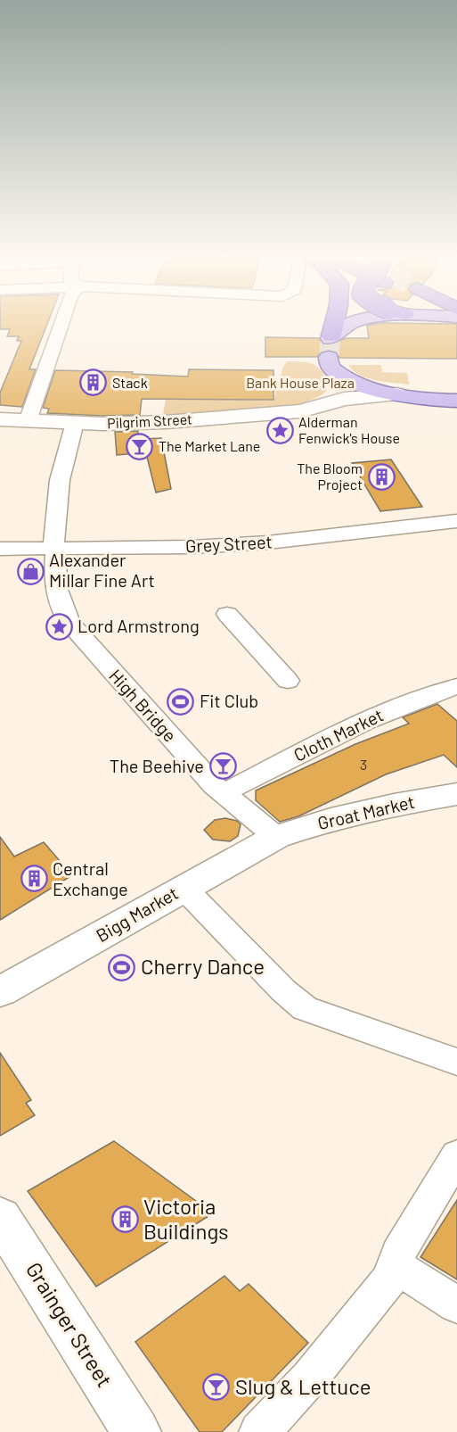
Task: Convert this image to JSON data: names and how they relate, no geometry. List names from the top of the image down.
{
  "streets": {
    "street": [
      "Pilgrim Street",
      "Grey Street",
      "High Bridge",
      "Cloth Market",
      "Groat Market",
      "Bigg Market",
      "Grainger Street"
    ]
  },
  "crossings": [
    ["Pilgrim Street", "High Bridge"],
    ["Grey Street", "High Bridge"],
    ["High Bridge", "Cloth Market"],
    ["High Bridge", "Groat Market"],
    ["High Bridge", "Bigg Market"],
    ["Groat Market", "Bigg Market"]
  ],
  "parks": ["Bank House Plaza"],
  "places": {
    "building": [
      "Stack",
      "The Bloom Project",
      "Central Exchange",
      "Victoria Buildings"
    ],
    "place": ["Alderman Fenwick's House", "Lord Armstrong"],
    "bar": ["The Market Lane", "The Beehive", "Slug & Lettuce"],
    "shop": ["Alexander Millar Fine Art"],
    "sports": ["Fit Club", "Cherry Dance"]
  },
  "house_numbers": ["3"]
}
